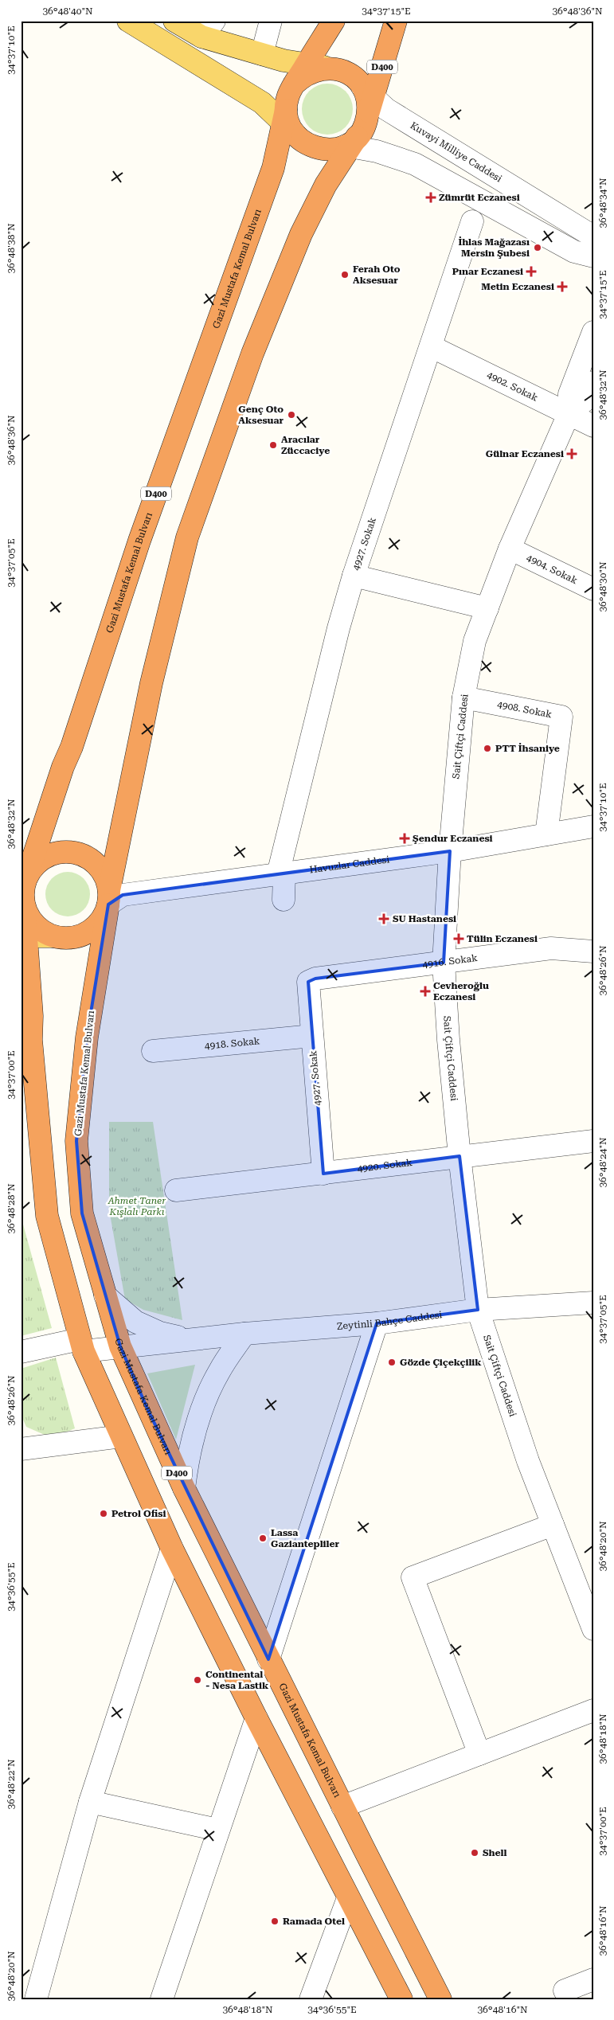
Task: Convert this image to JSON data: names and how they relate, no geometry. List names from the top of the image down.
{
  "streets": {
    "highway": ["D400", "Gazi Mustafa Kemal Bulvarı"],
    "street": [
      "Kuvayi Milliye Caddesi",
      "4902. Sokak",
      "4927. Sokak",
      "4904. Sokak",
      "4908. Sokak",
      "Sait Çiftçi Caddesi",
      "Havuzlar Caddesi",
      "4916. Sokak",
      "4918. Sokak",
      "4920. Sokak",
      "Zeytinli Bahçe Caddesi"
    ]
  },
  "crossings": [
    ["D400", "Kuvayi Milliye Caddesi"],
    ["D400", "Gazi Mustafa Kemal Bulvarı"],
    ["Kuvayi Milliye Caddesi", "Gazi Mustafa Kemal Bulvarı"],
    ["Gazi Mustafa Kemal Bulvarı", "Havuzlar Caddesi"],
    ["Gazi Mustafa Kemal Bulvarı", "Zeytinli Bahçe Caddesi"],
    ["4902. Sokak", "4927. Sokak"],
    ["4902. Sokak", "Sait Çiftçi Caddesi"],
    ["4927. Sokak", "Havuzlar Caddesi"],
    ["4927. Sokak", "4916. Sokak"],
    ["4927. Sokak", "4918. Sokak"],
    ["4927. Sokak", "4920. Sokak"],
    ["4904. Sokak", "Sait Çiftçi Caddesi"],
    ["4908. Sokak", "Sait Çiftçi Caddesi"],
    ["4908. Sokak", "Havuzlar Caddesi"],
    ["Sait Çiftçi Caddesi", "Havuzlar Caddesi"],
    ["Sait Çiftçi Caddesi", "4916. Sokak"],
    ["Sait Çiftçi Caddesi", "4920. Sokak"],
    ["Sait Çiftçi Caddesi", "Zeytinli Bahçe Caddesi"]
  ],
  "parks": ["Ahmet Taner Kışlalı Parkı"],
  "places": {
    "health": [
      "Zümrüt Eczanesi",
      "Pınar Eczanesi",
      "Metin Eczanesi",
      "Gülnar Eczanesi",
      "Şendur Eczanesi",
      "SU Hastanesi",
      "Tülin Eczanesi",
      "Cevheroğlu Eczanesi"
    ],
    "other": [
      "İhlas Mağazası Mersin Şubesi",
      "Ferah Oto Aksesuar",
      "Genç Oto Aksesuar",
      "Aracılar Züccaciye",
      "PTT İhsaniye",
      "Gözde Çiçekçilik",
      "Petrol Ofisi",
      "Lassa Gaziantepliler",
      "Continental - Nesa Lastik",
      "Shell",
      "Ramada Otel"
    ]
  },
  "coordinates": [
    "36°48'40\"N",
    "34°37'15\"E",
    "36°48'36\"N",
    "34°37'10\"E",
    "36°48'34\"N",
    "36°48'38\"N",
    "36°48'32\"N",
    "34°37'05\"E",
    "36°48'30\"N",
    "36°48'26\"N",
    "34°37'00\"E",
    "36°48'24\"N",
    "36°48'28\"N",
    "36°48'20\"N",
    "34°36'55\"E",
    "36°48'18\"N",
    "36°48'22\"N",
    "36°48'16\"N"
  ]
}
